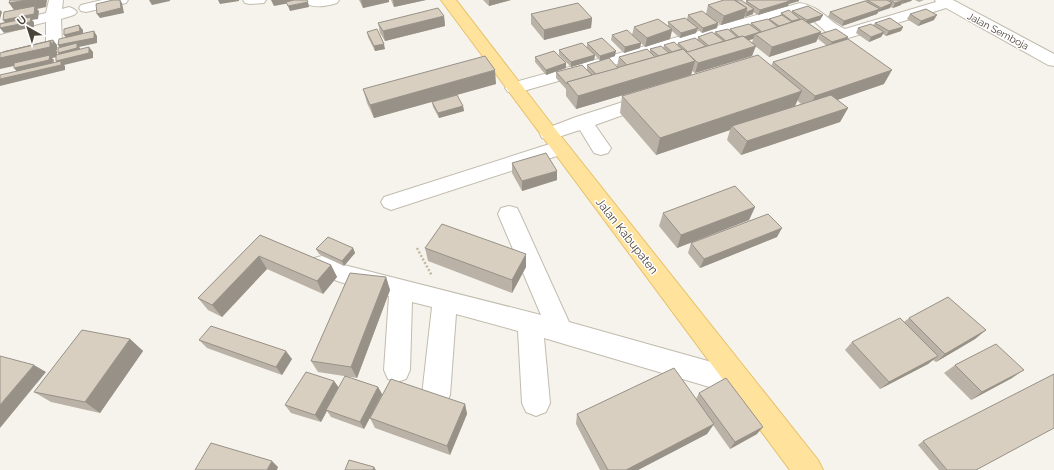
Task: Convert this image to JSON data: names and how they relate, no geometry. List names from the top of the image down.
{
  "streets": {
    "main road": ["Jalan Kabupaten"],
    "street": ["Jalan Semboja"]
  },
  "north": "top left"
}
